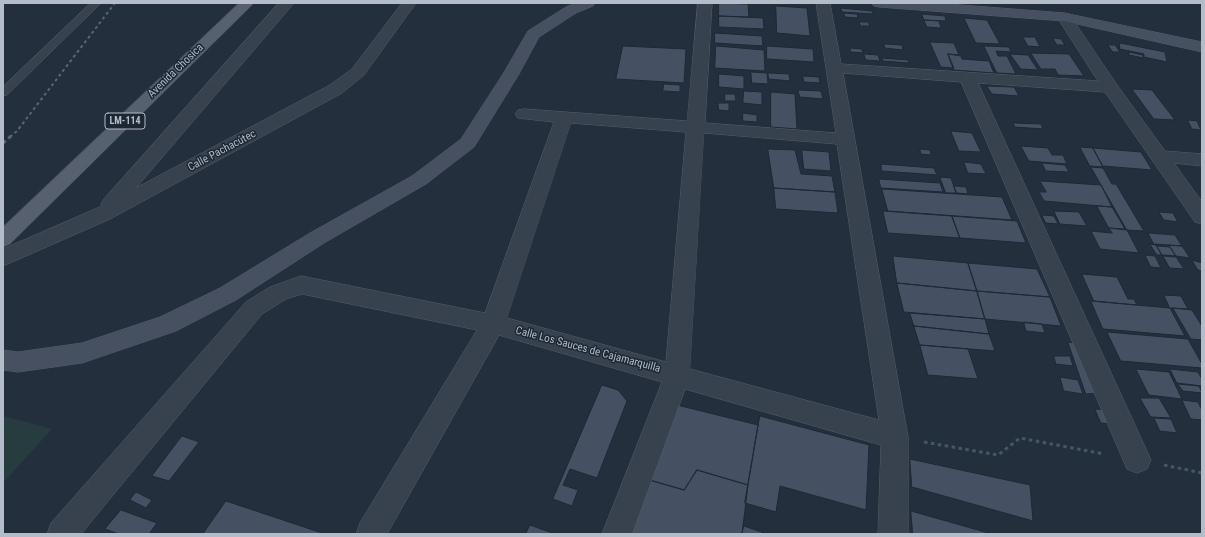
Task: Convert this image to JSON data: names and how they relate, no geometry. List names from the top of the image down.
{
  "streets": {
    "main road": ["Avenida Chosica", "LM-114"],
    "street": ["Calle Pachacútec", "Calle Los Sauces de Cajamarquilla"]
  }
}
